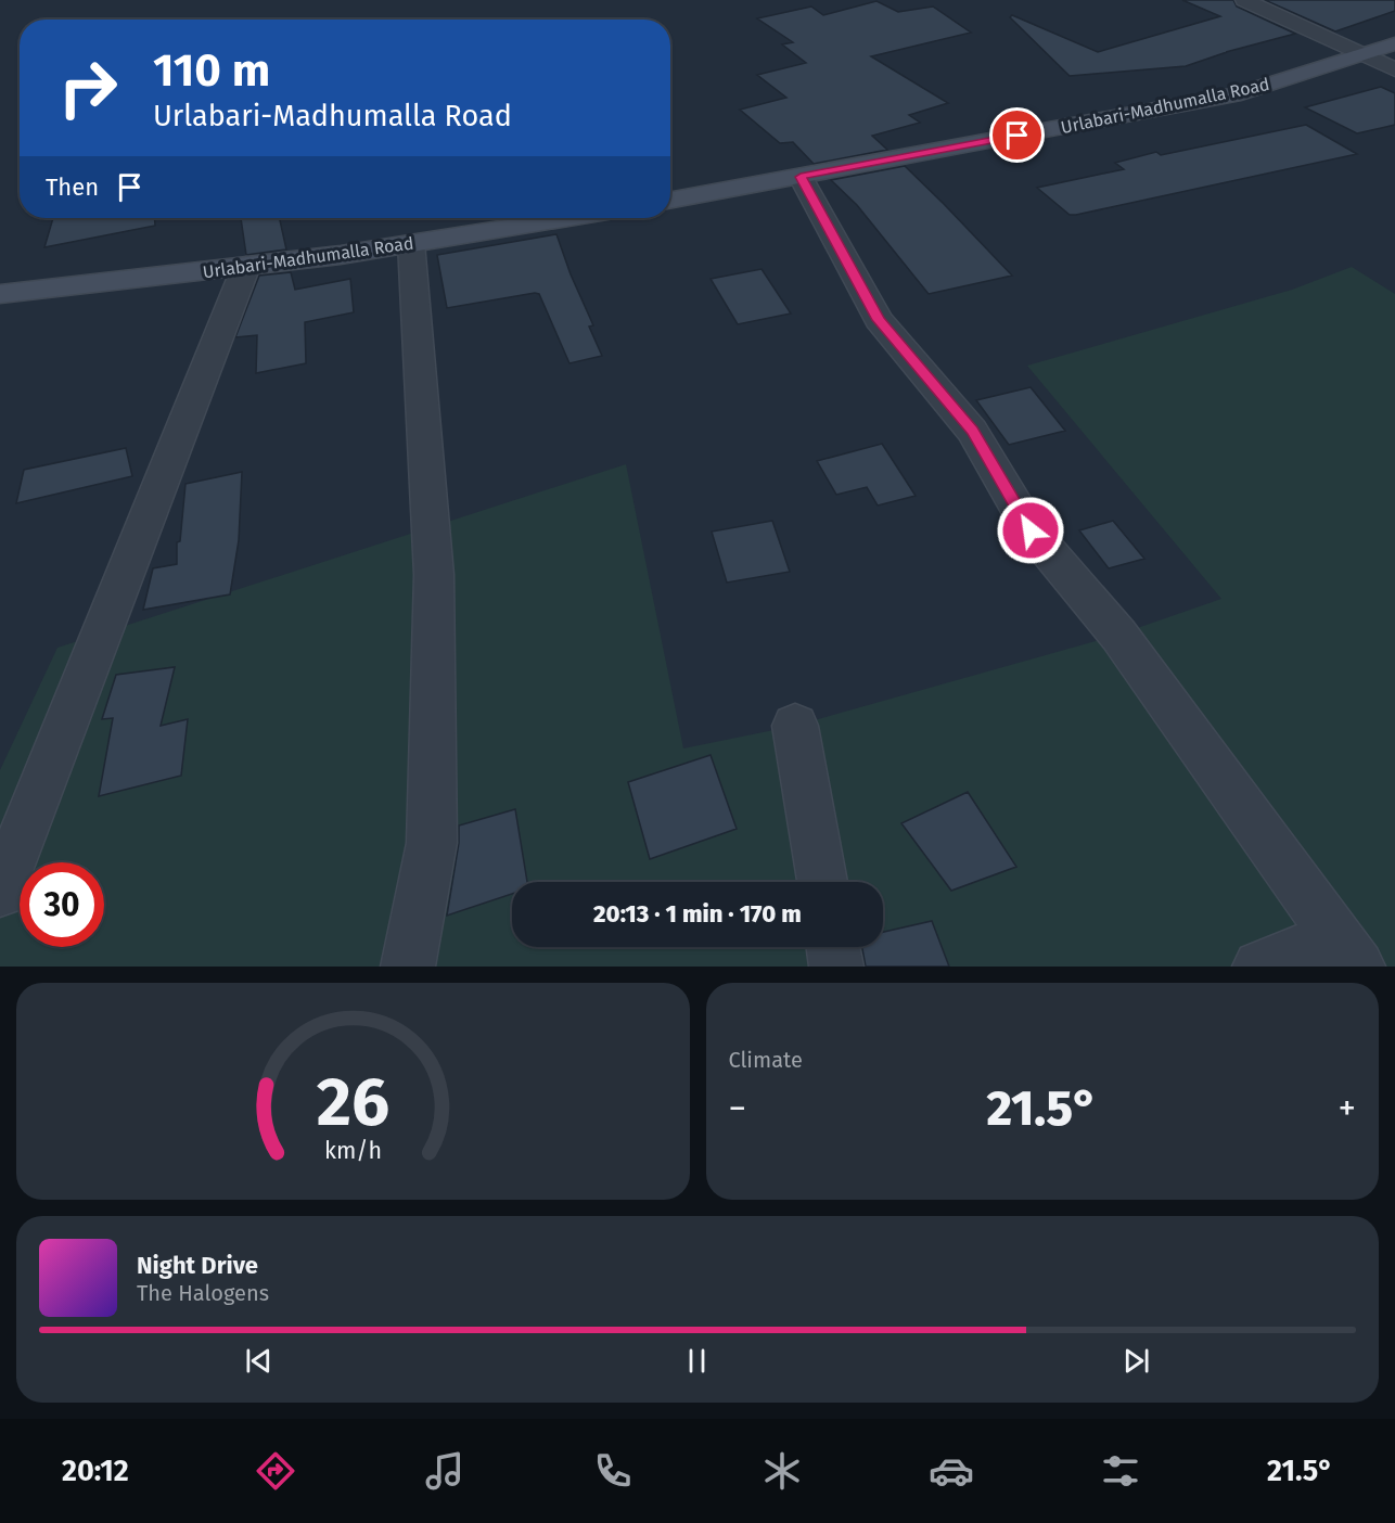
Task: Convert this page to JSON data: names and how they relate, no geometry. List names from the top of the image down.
{
  "streets": {
    "main road": ["Urlabari-Madhumalla Road"]
  },
  "page": {
    "turn": ["110 m", "Urlabari-Madhumalla Road"],
    "then": "Then",
    "limit": "30",
    "trip": "20:13 · 1 min · 170 m",
    "tile": "Climate",
    "heat": ["−", "21.5°", "+"],
    "song": ["Night Drive", "The Halogens"],
    "tabs": ["20:12", "21.5°"],
    "gauge": ["26", "km/h"]
  }
}
